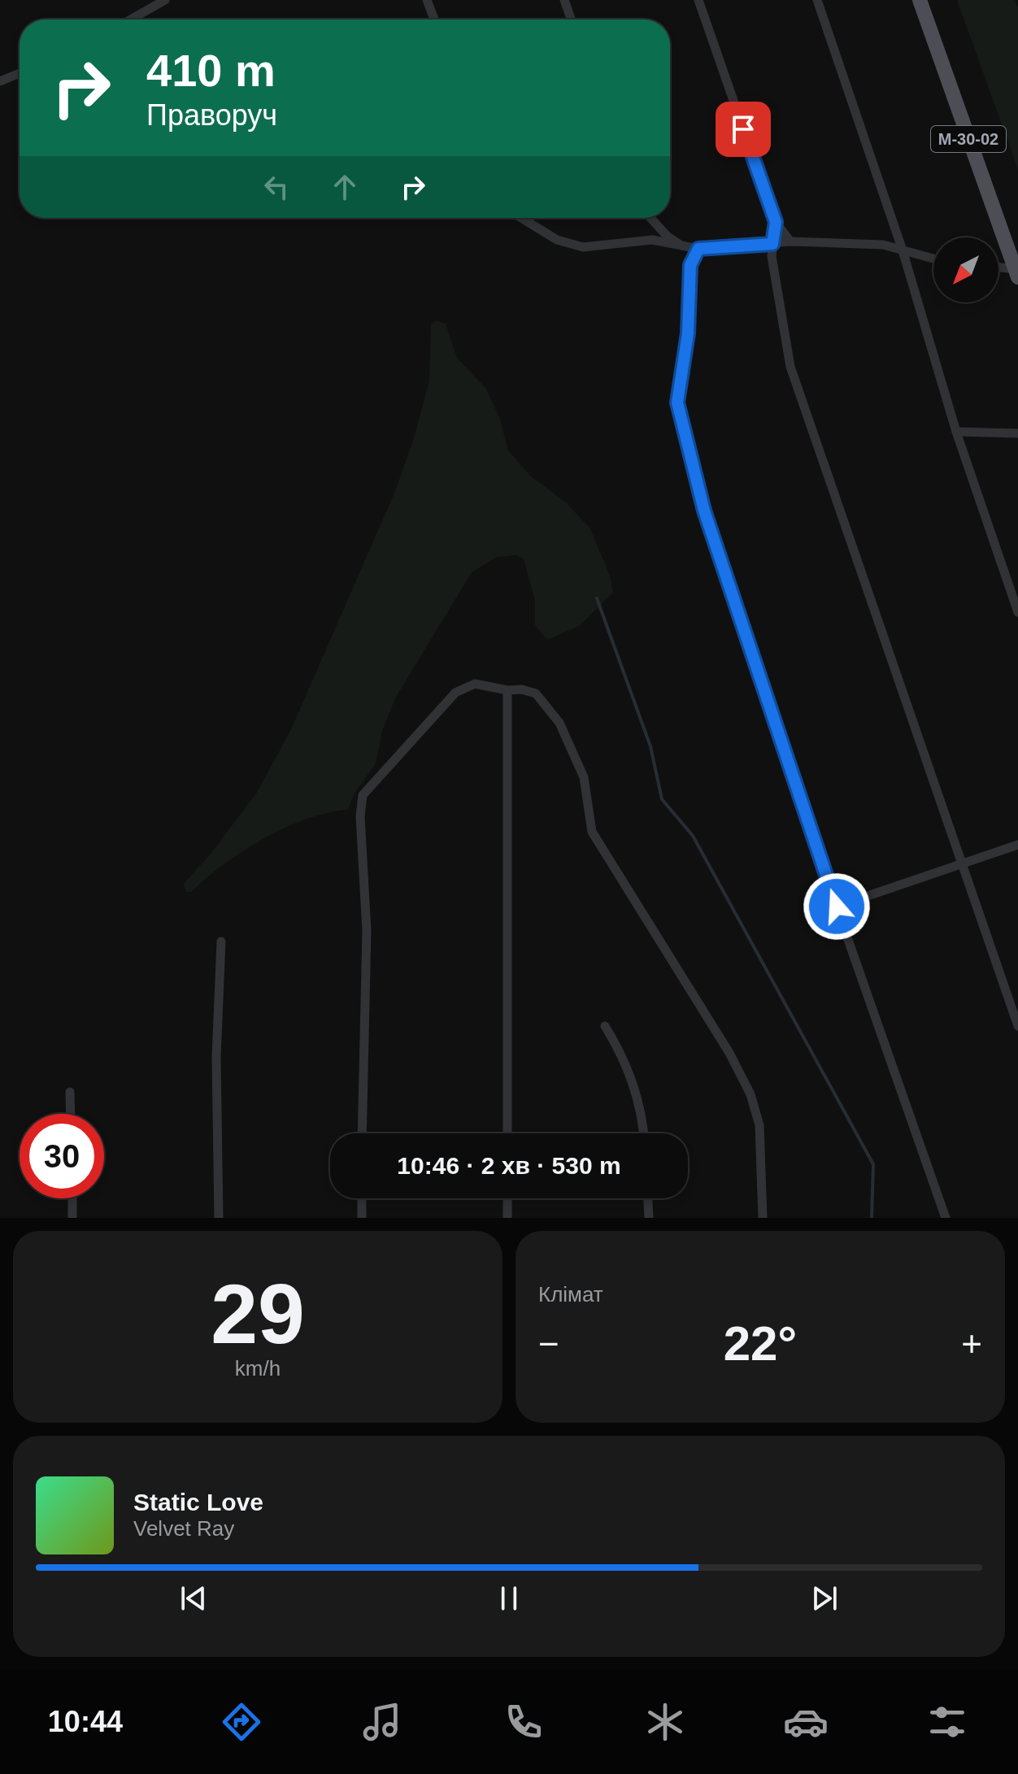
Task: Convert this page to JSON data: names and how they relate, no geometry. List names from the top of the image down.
{
  "streets": {
    "main road": ["М-30-02"]
  },
  "north": "bottom left",
  "page": {
    "turn": ["410 m", "Праворуч"],
    "limit": "30",
    "trip": "10:46 · 2 хв · 530 m",
    "tile": [
      ["29", "km/h"],
      "Клімат"
    ],
    "heat": ["−", "22°", "+"],
    "song": ["Static Love", "Velvet Ray"],
    "tabs": "10:44"
  }
}
